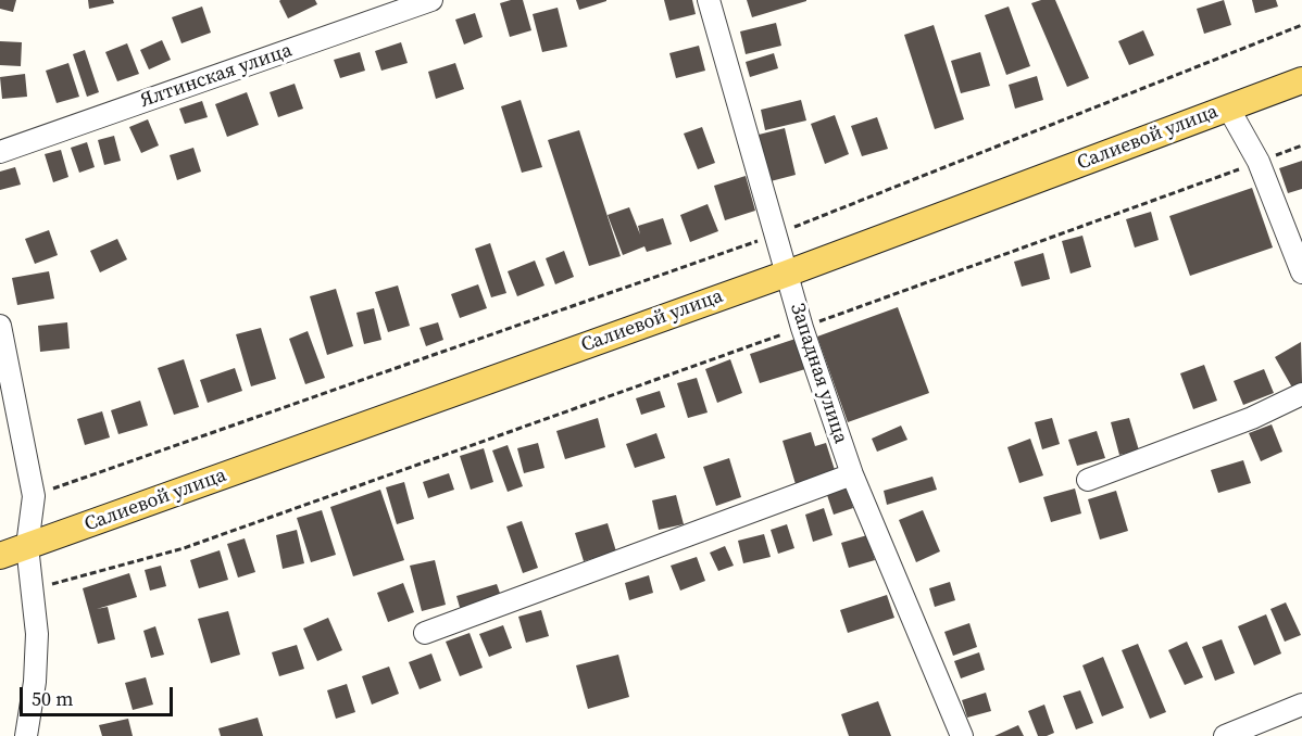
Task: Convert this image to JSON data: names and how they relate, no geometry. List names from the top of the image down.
{
  "streets": {
    "main road": ["Салиевой улица"],
    "street": ["Ялтинская улица", "Западная улица"]
  },
  "crossings": [
    ["Салиевой улица", "Западная улица"]
  ],
  "scale_bar": "50 m"
}
